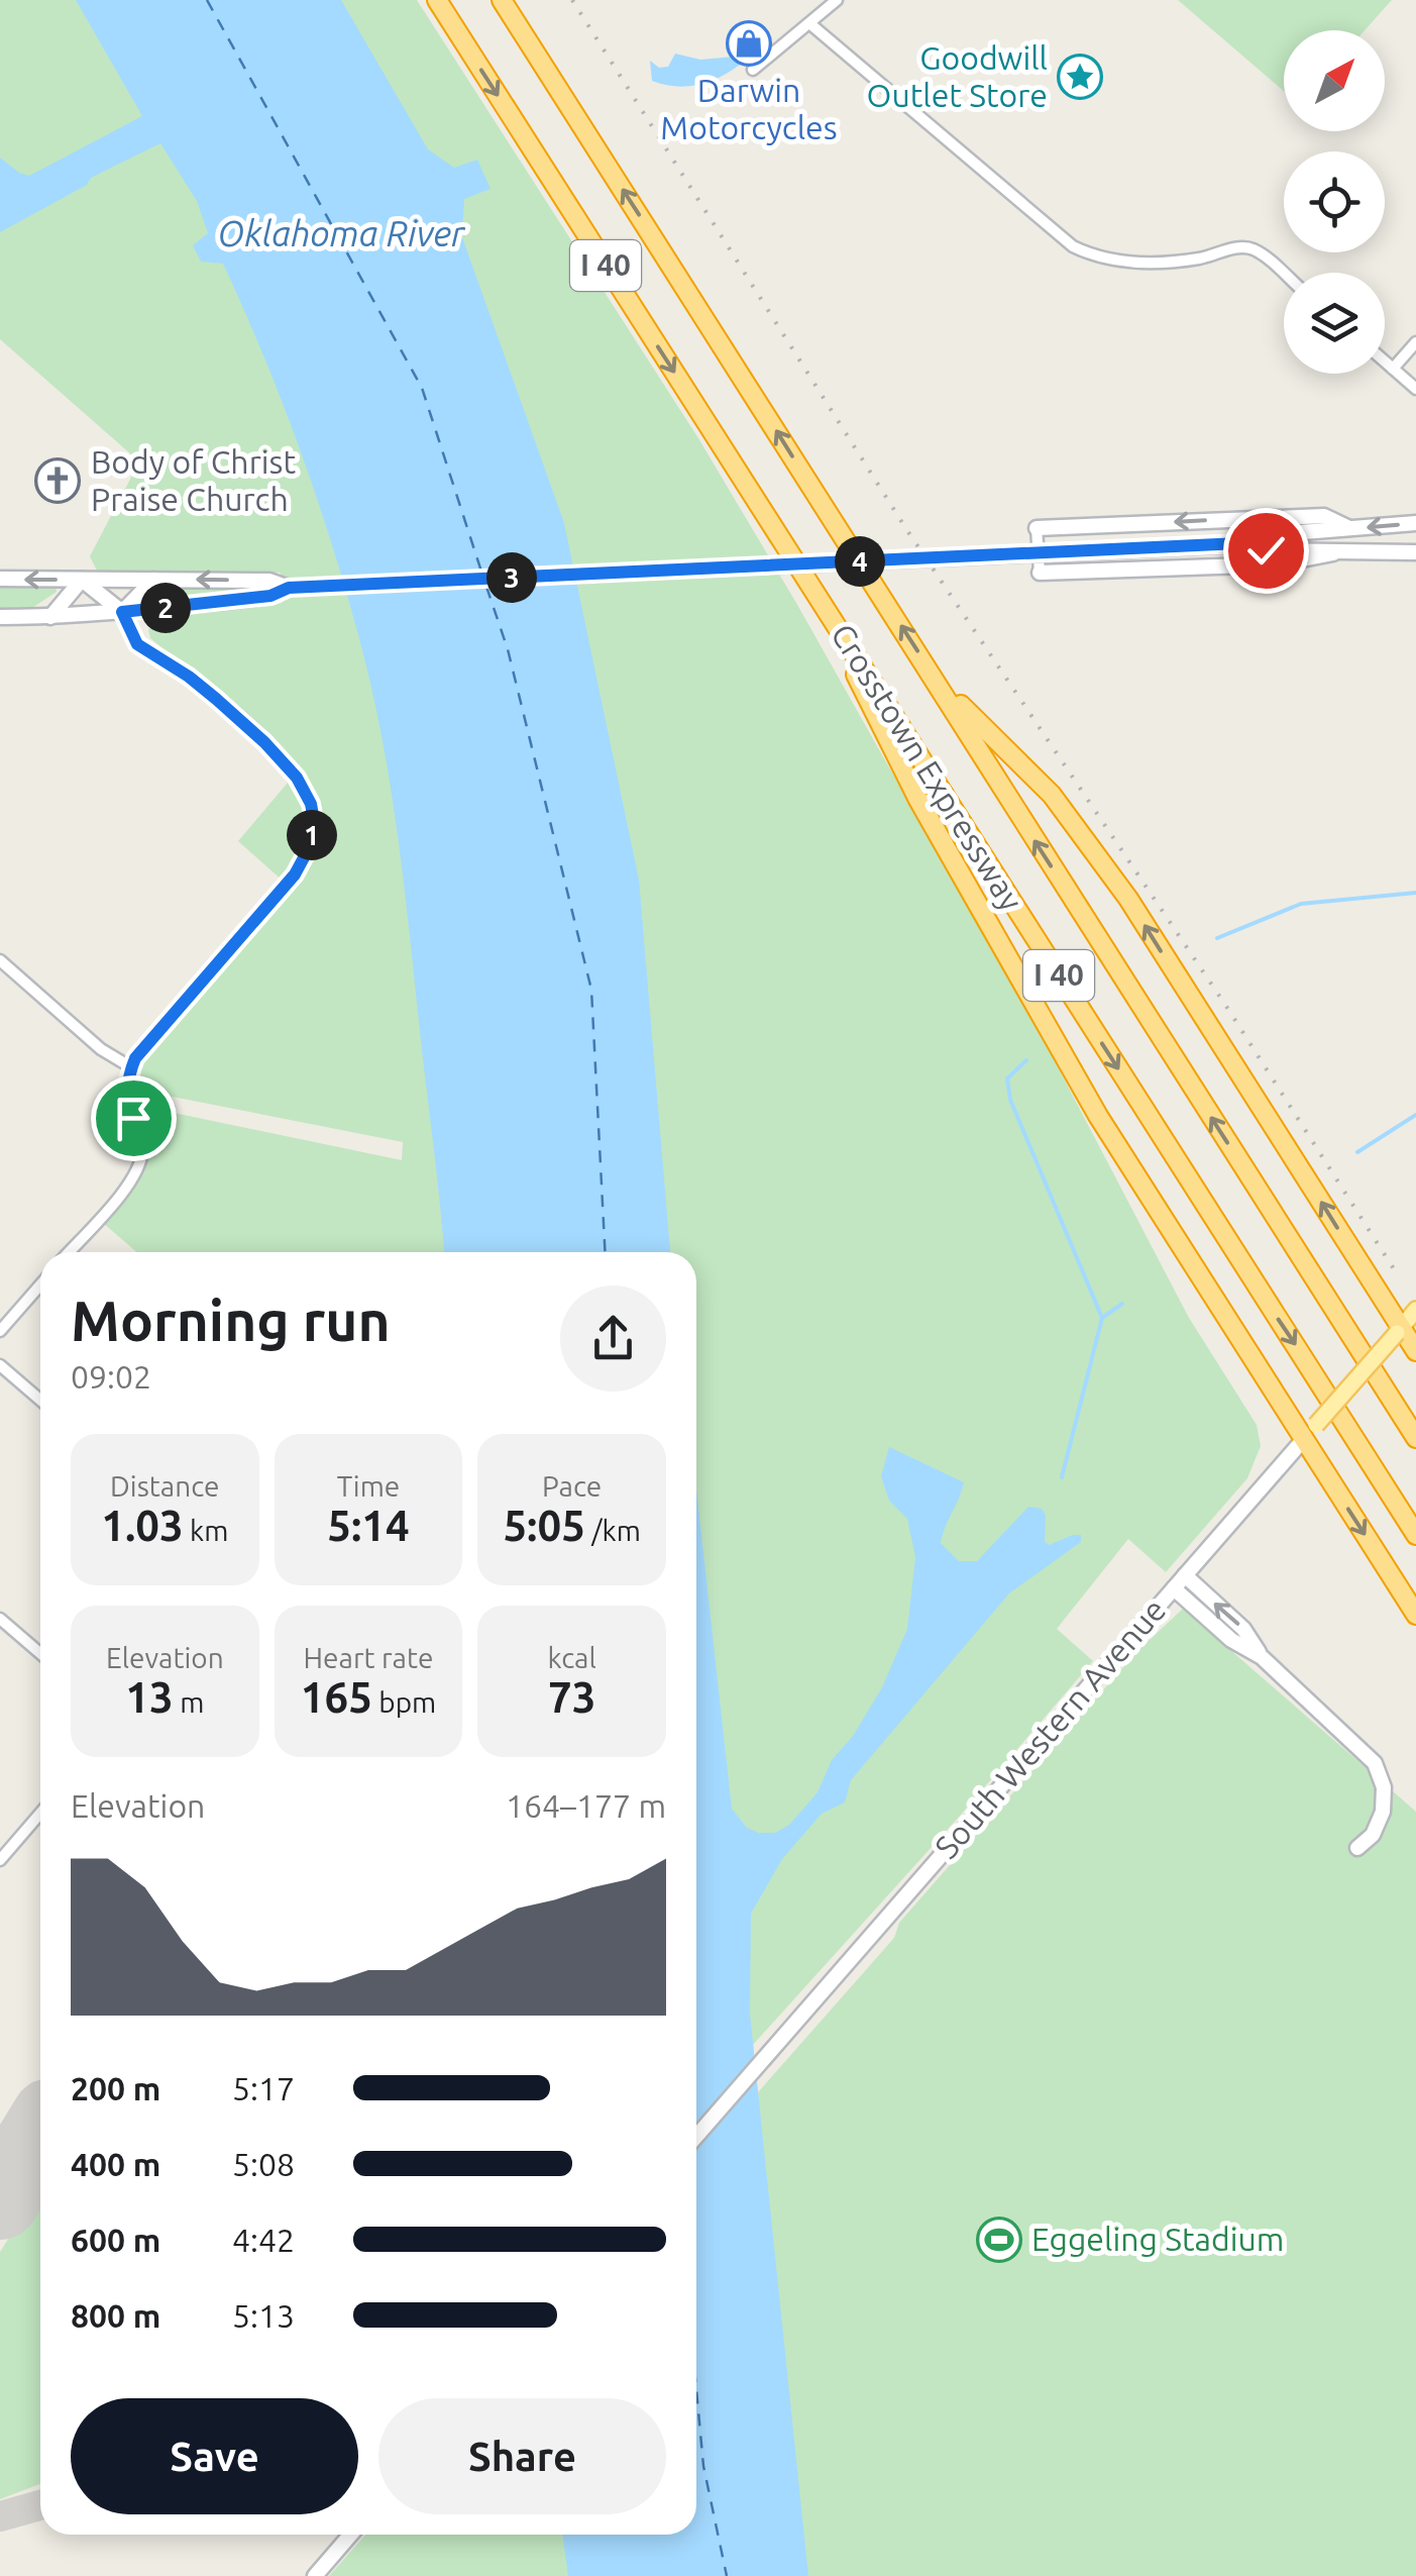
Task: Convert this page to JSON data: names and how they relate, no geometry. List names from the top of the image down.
{
  "streets": {
    "highway": ["I 40", "Crosstown Expressway"],
    "main road": ["South Western Avenue"]
  },
  "water": ["Oklahoma River"],
  "places": {
    "shop": ["Darwin Motorcycles"],
    "place": ["Goodwill Outlet Store"],
    "church": ["Body of Christ Praise Church"],
    "sports": ["Eggeling Stadium"]
  },
  "north": "top right",
  "page": {
    "pins": [
      "4",
      "3",
      "2",
      "1"
    ],
    "heading": ["Morning run", "09:02"],
    "stats": [
      ["Distance", "1.03 km"],
      ["Time", "5:14"],
      ["Pace", "5:05 /km"],
      ["Elevation", "13 m"],
      ["Heart rate", "165 bpm"],
      ["kcal", "73"]
    ],
    "chart": ["Elevation", "164–177 m"],
    "list": [
      {
        "name": "200 m",
        "note": "5:17"
      },
      {
        "name": "400 m",
        "note": "5:08"
      },
      {
        "name": "600 m",
        "note": "4:42"
      },
      {
        "name": "800 m",
        "note": "5:13"
      }
    ],
    "buttons": ["Save", "Share"]
  }
}
